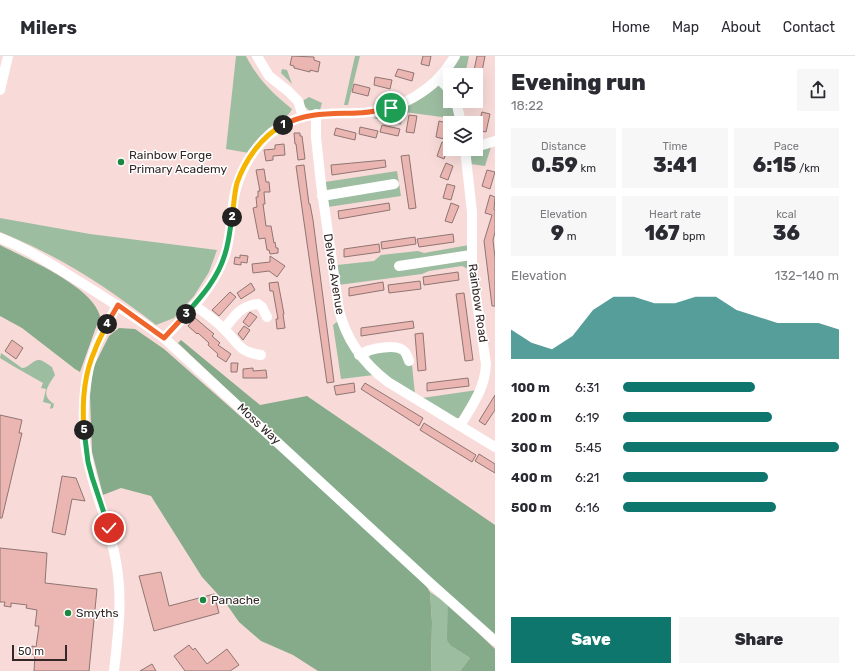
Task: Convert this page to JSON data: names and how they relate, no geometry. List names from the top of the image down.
{
  "streets": {
    "street": ["Delves Avenue", "Rainbow Road", "Moss Way"]
  },
  "crossings": [
    ["Delves Avenue", "Rainbow Road"]
  ],
  "places": ["Rainbow Forge Primary Academy", "Panache", "Smyths"],
  "scale_bar": "50 m",
  "page": {
    "header": "Milers",
    "nav": [
      "Home",
      "Map",
      "About",
      "Contact"
    ],
    "heading": ["Evening run", "18:22"],
    "pins": [
      "1",
      "2",
      "3",
      "4",
      "5"
    ],
    "stats": [
      ["Distance", "0.59 km"],
      ["Time", "3:41"],
      ["Pace", "6:15 /km"],
      ["Elevation", "9 m"],
      ["Heart rate", "167 bpm"],
      ["kcal", "36"]
    ],
    "chart": ["Elevation", "132–140 m"],
    "list": [
      {
        "name": "100 m",
        "note": "6:31"
      },
      {
        "name": "200 m",
        "note": "6:19"
      },
      {
        "name": "300 m",
        "note": "5:45"
      },
      {
        "name": "400 m",
        "note": "6:21"
      },
      {
        "name": "500 m",
        "note": "6:16"
      }
    ],
    "buttons": ["Save", "Share"],
    "scale": "50 m"
  }
}
